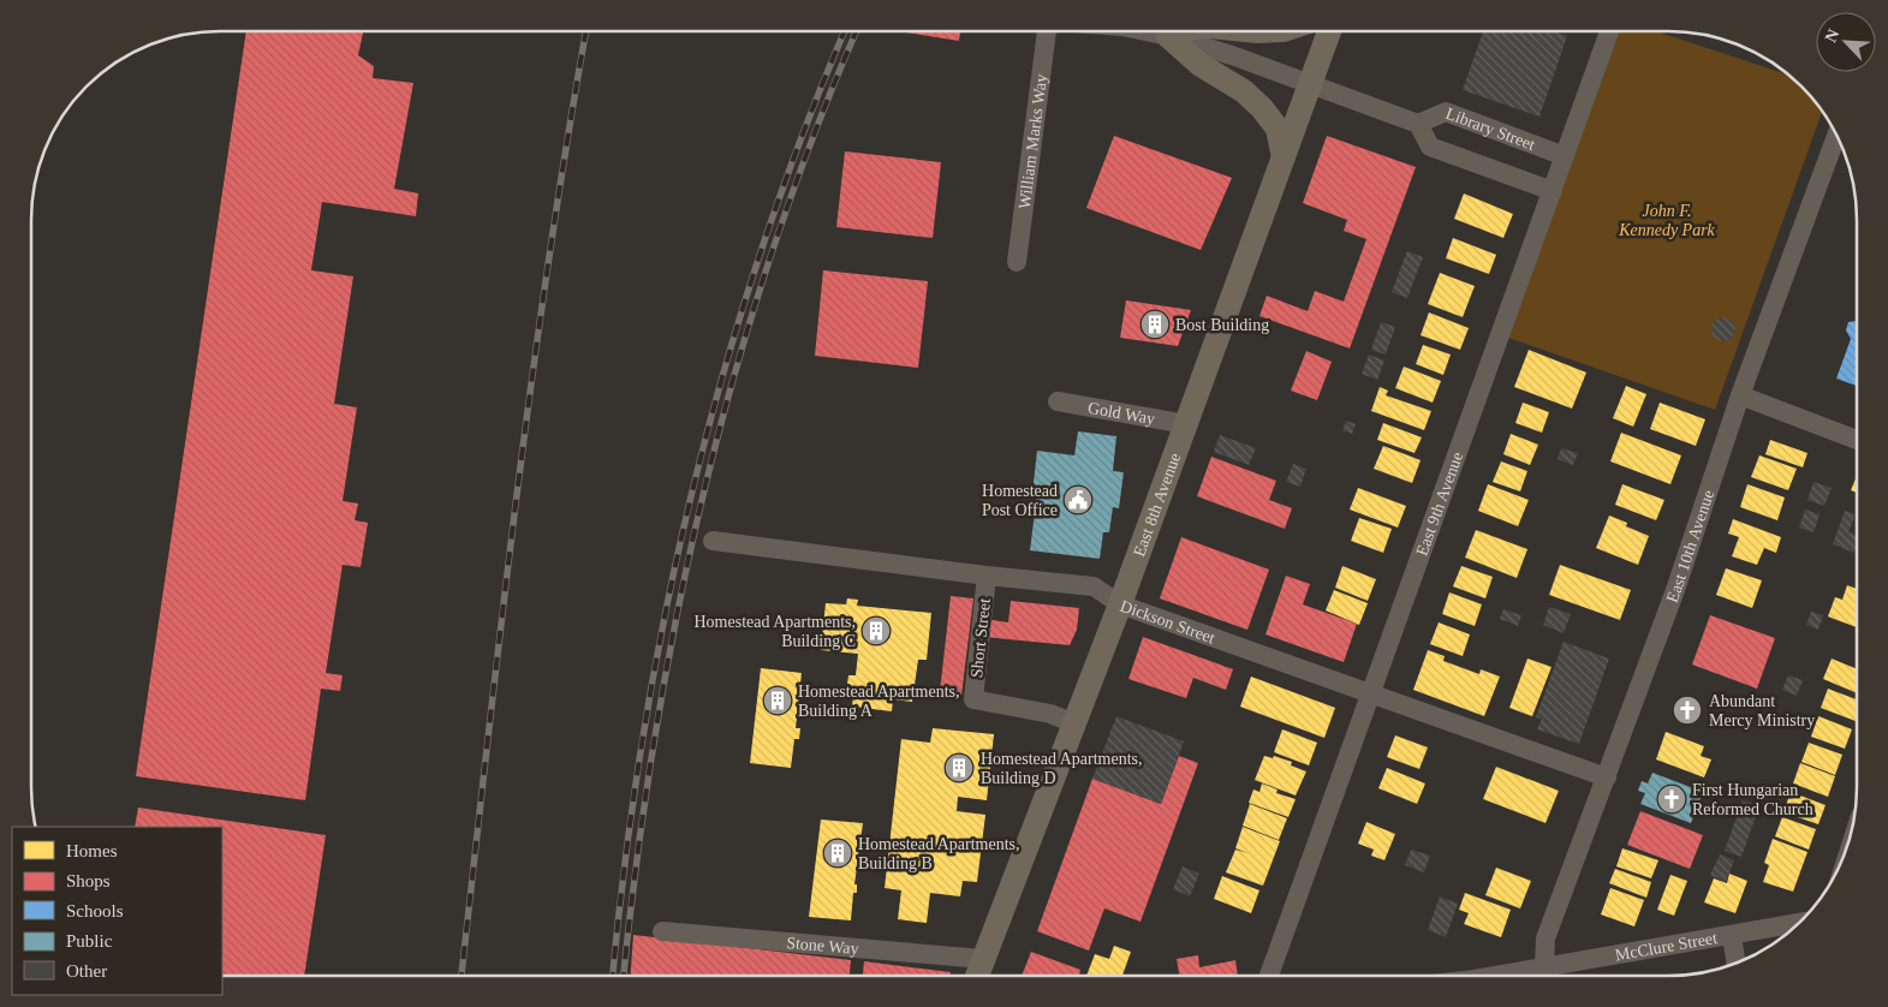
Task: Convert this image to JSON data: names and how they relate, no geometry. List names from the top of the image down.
{
  "streets": {
    "main road": ["East 8th Avenue"],
    "street": [
      "Library Street",
      "William Marks Way",
      "Gold Way",
      "East 9th Avenue",
      "East 10th Avenue",
      "Dickson Street",
      "Short Street",
      "Stone Way",
      "McClure Street"
    ]
  },
  "crossings": [
    ["Library Street", "East 9th Avenue"],
    ["Gold Way", "East 8th Avenue"],
    ["East 9th Avenue", "Dickson Street"],
    ["East 8th Avenue", "Dickson Street"],
    ["East 8th Avenue", "Short Street"],
    ["East 8th Avenue", "Stone Way"],
    ["East 10th Avenue", "Dickson Street"],
    ["East 10th Avenue", "McClure Street"],
    ["Dickson Street", "Short Street"]
  ],
  "parks": ["John F. Kennedy Park"],
  "places": {
    "building": [
      "Bost Building",
      "Homestead Apartments, Building C",
      "Homestead Apartments, Building A",
      "Homestead Apartments, Building D",
      "Homestead Apartments, Building B"
    ],
    "public building": ["Homestead Post Office"],
    "church": ["Abundant Mercy Ministry", "First Hungarian Reformed Church"]
  },
  "legend": [
    "Homes",
    "Shops",
    "Schools",
    "Public",
    "Other"
  ],
  "north": "top left"
}
